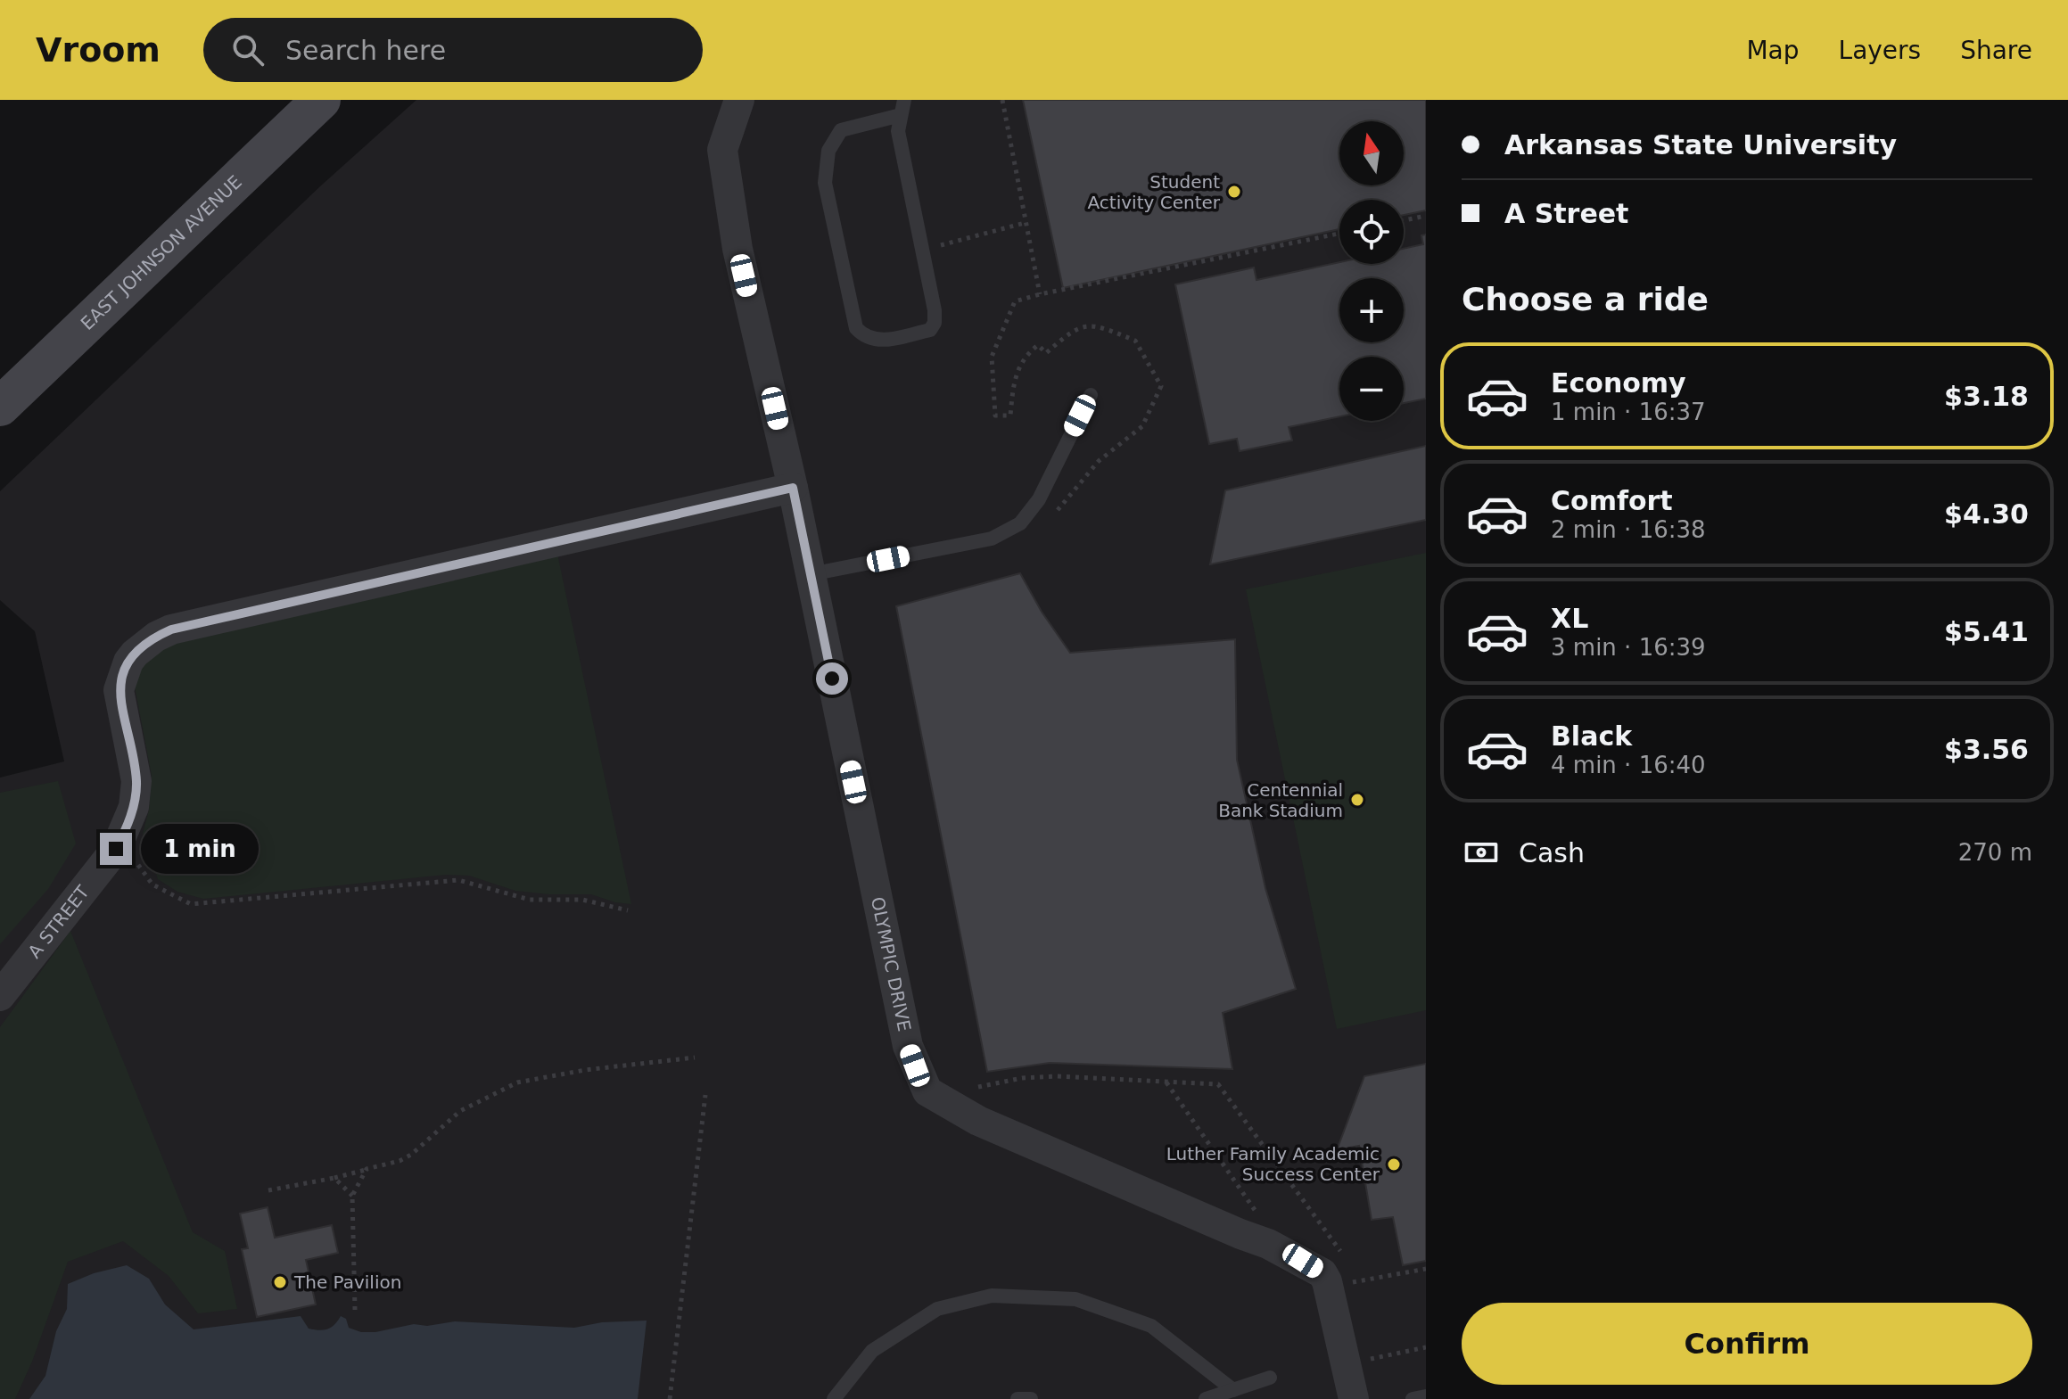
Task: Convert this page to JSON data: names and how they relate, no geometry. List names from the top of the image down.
{
  "streets": {
    "main road": ["EAST JOHNSON AVENUE"],
    "street": ["A STREET", "OLYMPIC DRIVE"]
  },
  "crossings": [
    ["A STREET", "OLYMPIC DRIVE"]
  ],
  "places": [
    "Student Activity Center",
    "Centennial Bank Stadium",
    "Luther Family Academic Success Center",
    "The Pavilion"
  ],
  "north": "top",
  "page": {
    "header": "Vroom",
    "search": "Search here",
    "nav": ["Map", "Layers", "Share"],
    "banner": ["Arkansas State University", "A Street"],
    "map_buttons": ["+", "−"],
    "heading": "Choose a ride",
    "list": [
      {
        "name": "Economy",
        "note": "1 min · 16:37",
        "value": "$3.18"
      },
      {
        "name": "Comfort",
        "note": "2 min · 16:38",
        "value": "$4.30"
      },
      {
        "name": "XL",
        "note": "3 min · 16:39",
        "value": "$5.41"
      },
      {
        "name": "Black",
        "note": "4 min · 16:40",
        "value": "$3.56"
      }
    ],
    "pay": ["Cash", "270 m"],
    "bubble": "1 min",
    "buttons": "Confirm"
  }
}
